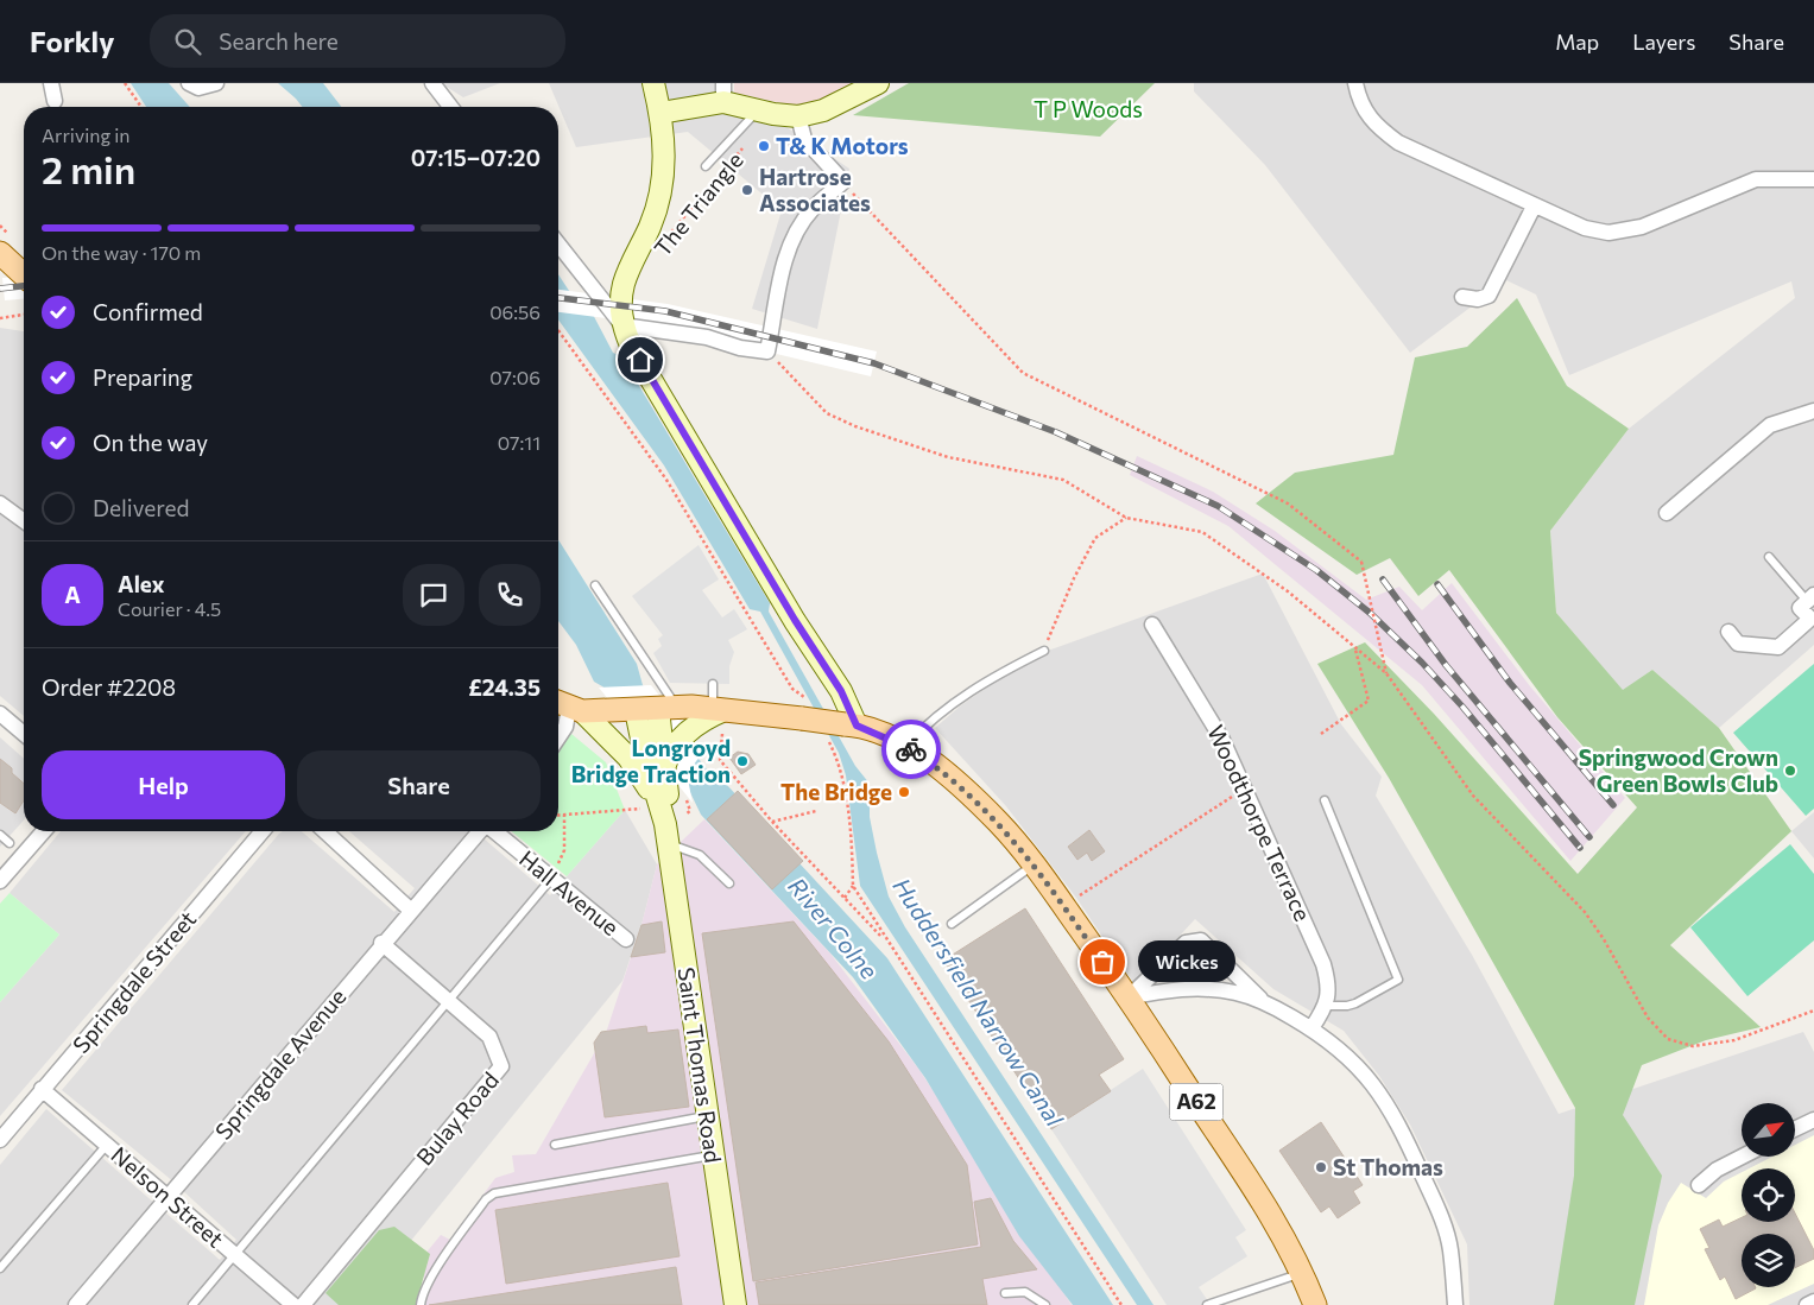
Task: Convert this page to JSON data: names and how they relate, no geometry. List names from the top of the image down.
{
  "streets": {
    "main road": ["A62"],
    "street": [
      "Woodthorpe Terrace",
      "Hall Avenue",
      "Springdale Street",
      "Springdale Avenue",
      "Saint Thomas Road",
      "Bulay Road",
      "Nelson Street"
    ],
    "lane": ["The Triangle"]
  },
  "crossings": [
    ["Springdale Street", "Nelson Street"],
    ["Springdale Avenue", "Bulay Road"],
    ["Springdale Avenue", "Nelson Street"],
    ["Saint Thomas Road", "A62"]
  ],
  "water": ["River Colne", "Huddersfield Narrow Canal"],
  "parks": ["T P Woods"],
  "places": [
    "T& K Motors",
    "Hartrose Associates",
    "Longroyd Bridge Traction",
    "Springwood Crown Green Bowls Club",
    "The Bridge",
    "Wickes",
    "St Thomas"
  ],
  "north": "top right",
  "page": {
    "header": "Forkly",
    "search": "Search here",
    "nav": ["Map", "Layers", "Share"],
    "heading": ["2 min", "Arriving in", "07:15–07:20"],
    "panel": [
      "Alex",
      "Courier · 4.5",
      "Order #2208",
      "£24.35"
    ],
    "bar": "On the way · 170 m",
    "list": [
      ["Confirmed", "06:56"],
      ["Preparing", "07:06"],
      ["On the way", "07:11"],
      "Delivered"
    ],
    "round": "A",
    "buttons": ["Help", "Share"],
    "bubble": "Wickes"
  }
}
